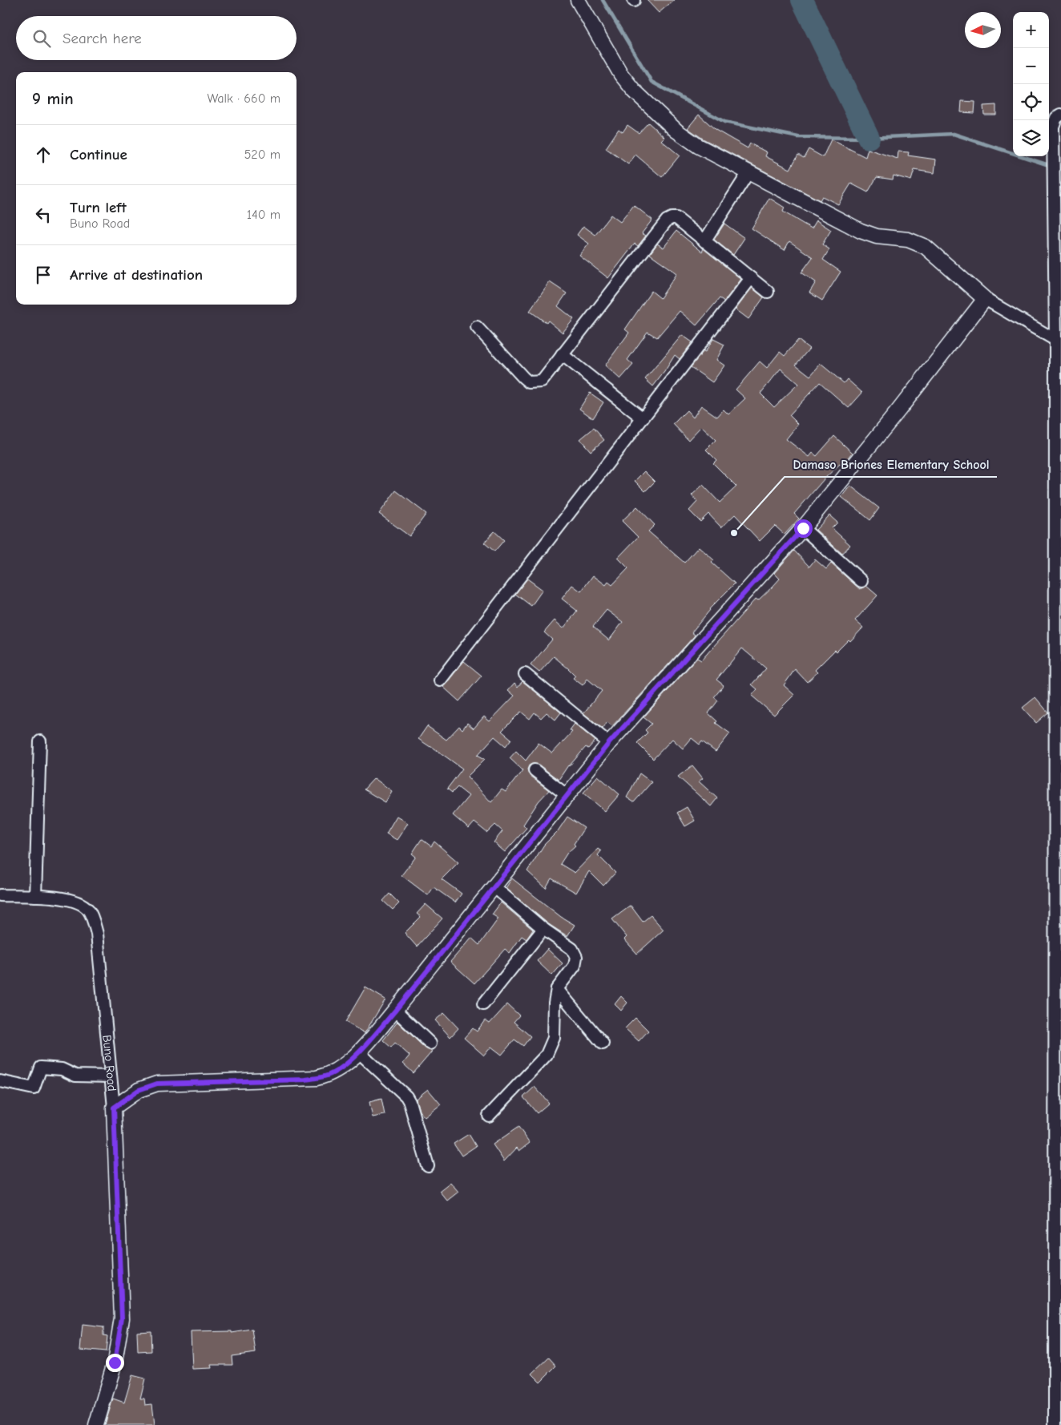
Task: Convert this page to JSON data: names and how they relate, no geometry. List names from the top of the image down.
{
  "streets": {
    "street": ["Buno Road"]
  },
  "places": ["Damaso Briones Elementary School"],
  "north": "left",
  "page": {
    "map_buttons": ["+", "−"],
    "search": "Search here",
    "heading": ["9 min", "Walk · 660 m"],
    "list": [
      ["Continue", "520 m"],
      ["Turn left", "Buno Road", "140 m"],
      "Arrive at destination"
    ]
  }
}
